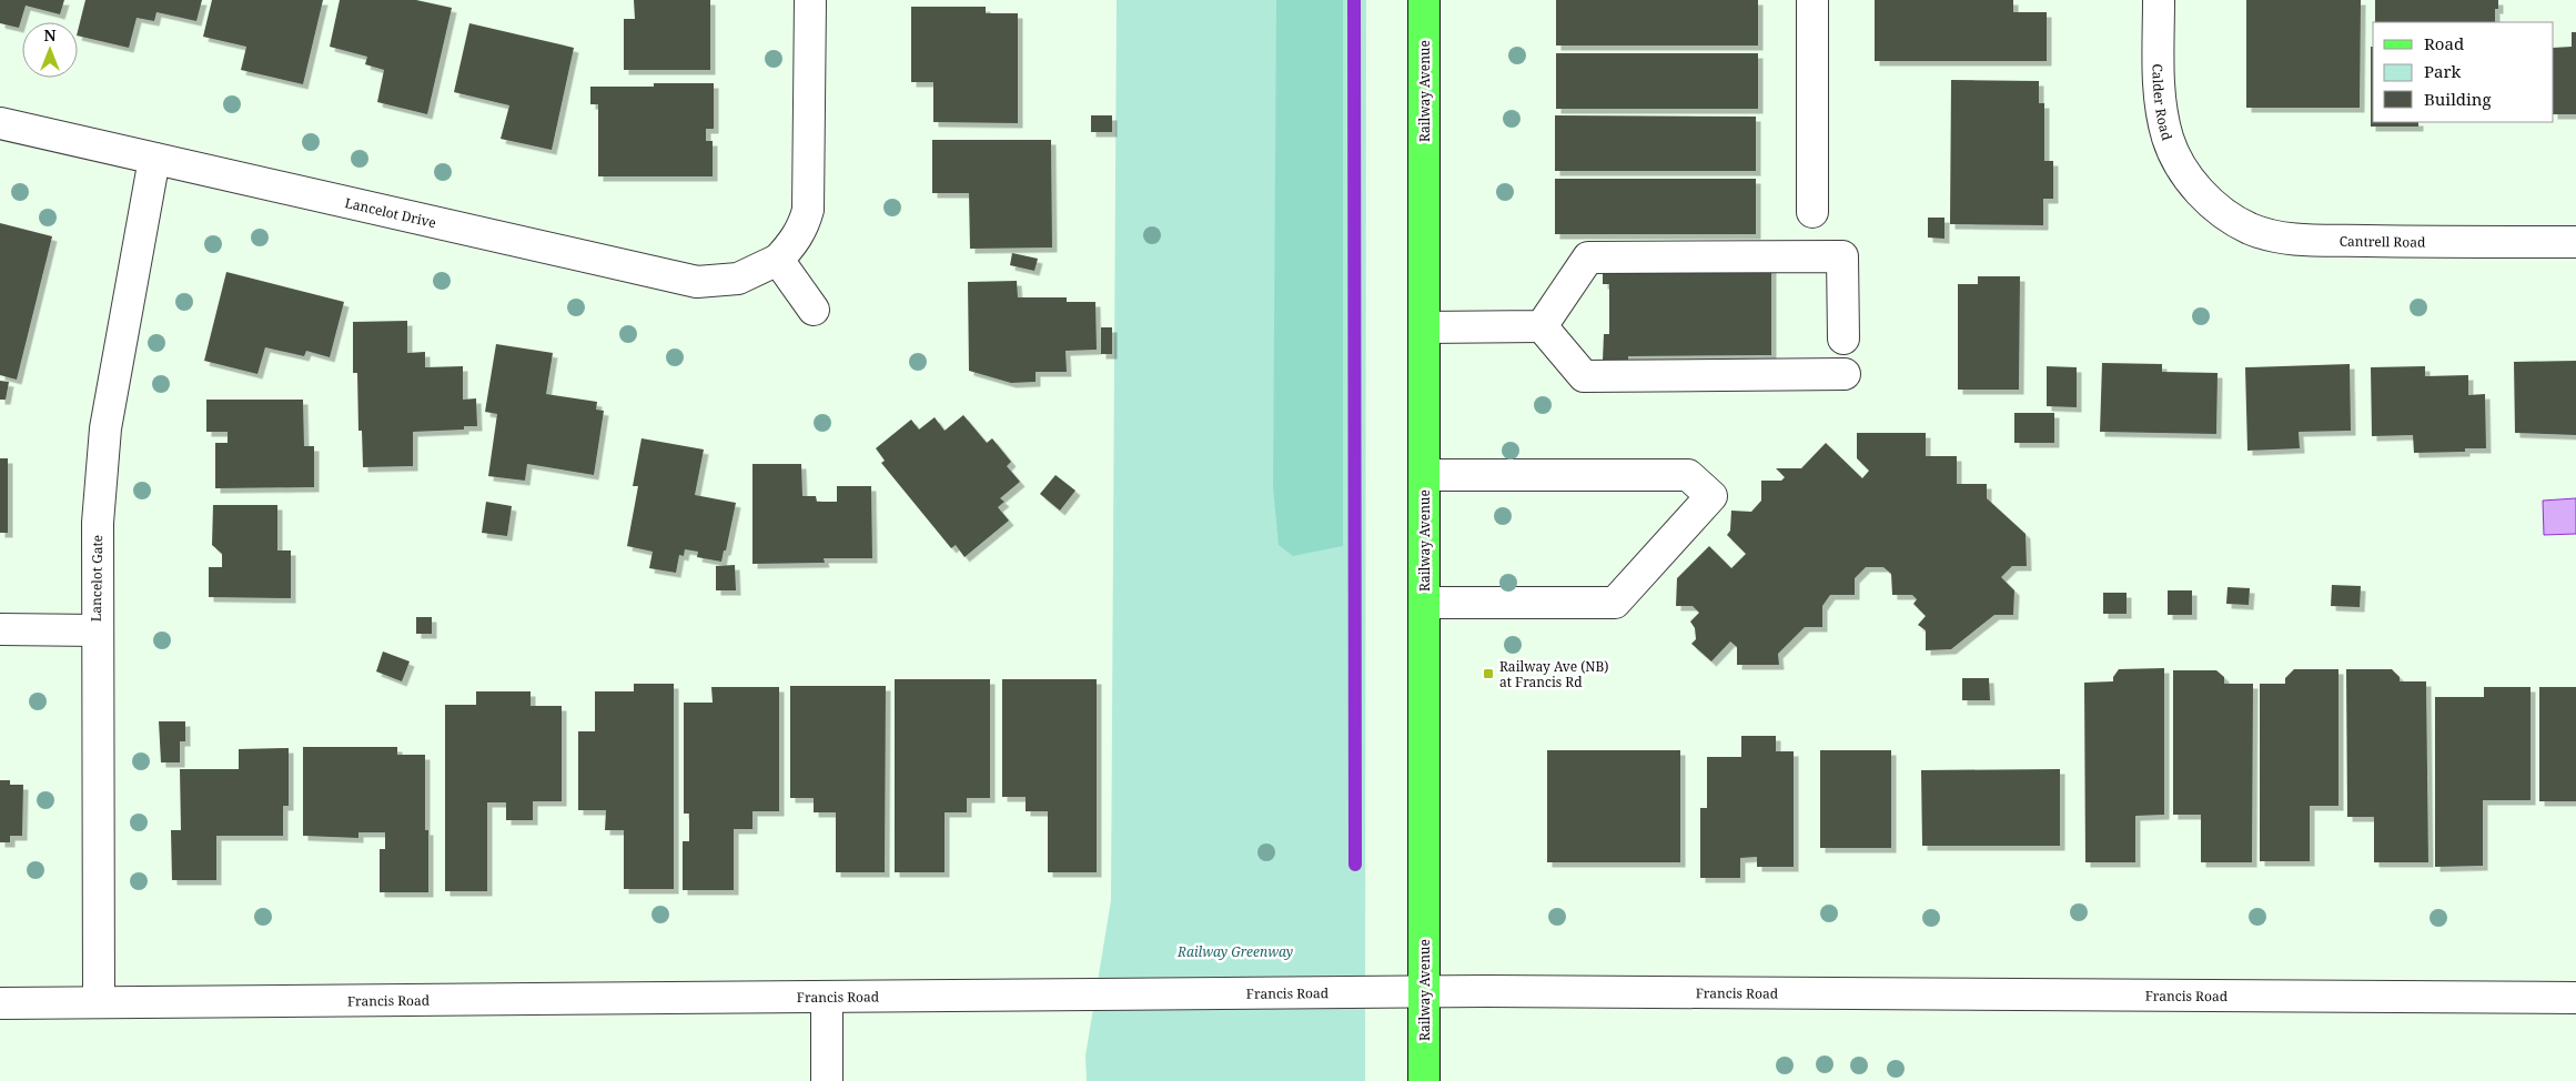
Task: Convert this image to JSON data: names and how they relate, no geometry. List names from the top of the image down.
{
  "streets": {
    "main road": ["Railway Avenue"],
    "street": [
      "Calder Road",
      "Lancelot Drive",
      "Cantrell Road",
      "Lancelot Gate",
      "Francis Road"
    ]
  },
  "crossings": [
    ["Railway Avenue", "Francis Road"],
    ["Calder Road", "Cantrell Road"],
    ["Lancelot Drive", "Lancelot Gate"],
    ["Lancelot Gate", "Francis Road"]
  ],
  "parks": ["Railway Greenway"],
  "places": {
    "transit": ["Railway Ave (NB) at Francis Rd"]
  },
  "legend": ["Road", "Park", "Building"],
  "north": "top"
}
